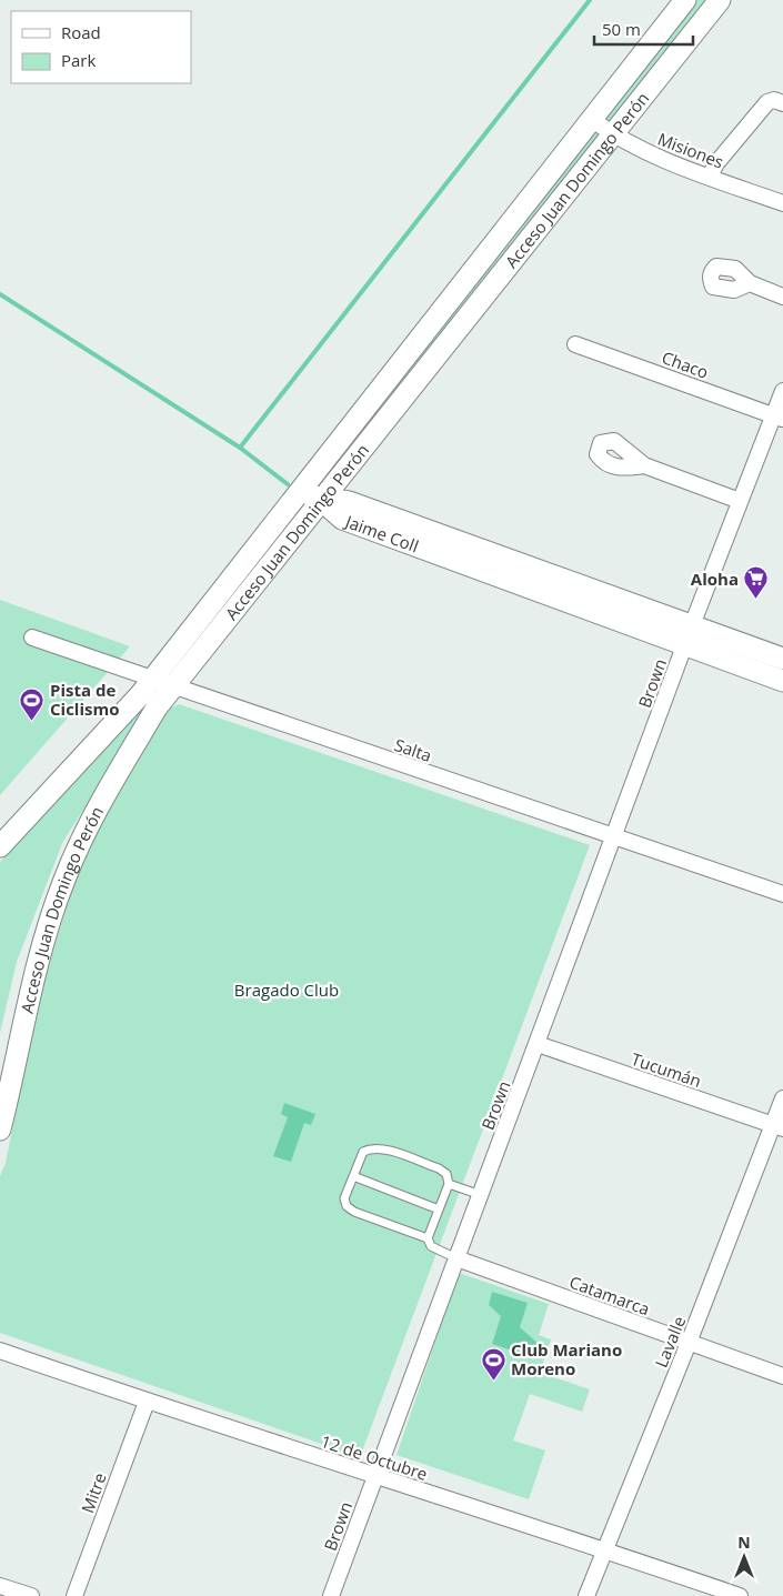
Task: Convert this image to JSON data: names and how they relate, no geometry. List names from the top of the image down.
{
  "streets": {
    "main road": ["Acceso Juan Domingo Perón", "Jaime Coll"],
    "street": [
      "Misiones",
      "Chaco",
      "Brown",
      "Salta",
      "Tucumán",
      "Catamarca",
      "Lavalle",
      "12 de Octubre",
      "Mitre"
    ]
  },
  "crossings": [
    ["Misiones", "Acceso Juan Domingo Perón"],
    ["Acceso Juan Domingo Perón", "Jaime Coll"],
    ["Acceso Juan Domingo Perón", "Salta"],
    ["Chaco", "Brown"],
    ["Jaime Coll", "Brown"],
    ["Brown", "Salta"],
    ["Brown", "Tucumán"],
    ["Brown", "Catamarca"],
    ["Brown", "12 de Octubre"],
    ["Tucumán", "Lavalle"],
    ["Catamarca", "Lavalle"],
    ["Lavalle", "12 de Octubre"],
    ["12 de Octubre", "Mitre"]
  ],
  "parks": ["Bragado Club"],
  "places": {
    "supermarket": ["Aloha"],
    "sports": ["Pista de Ciclismo", "Club Mariano Moreno"]
  },
  "legend": ["Road", "Park"],
  "scale_bar": "50 m",
  "north": "top"
}
